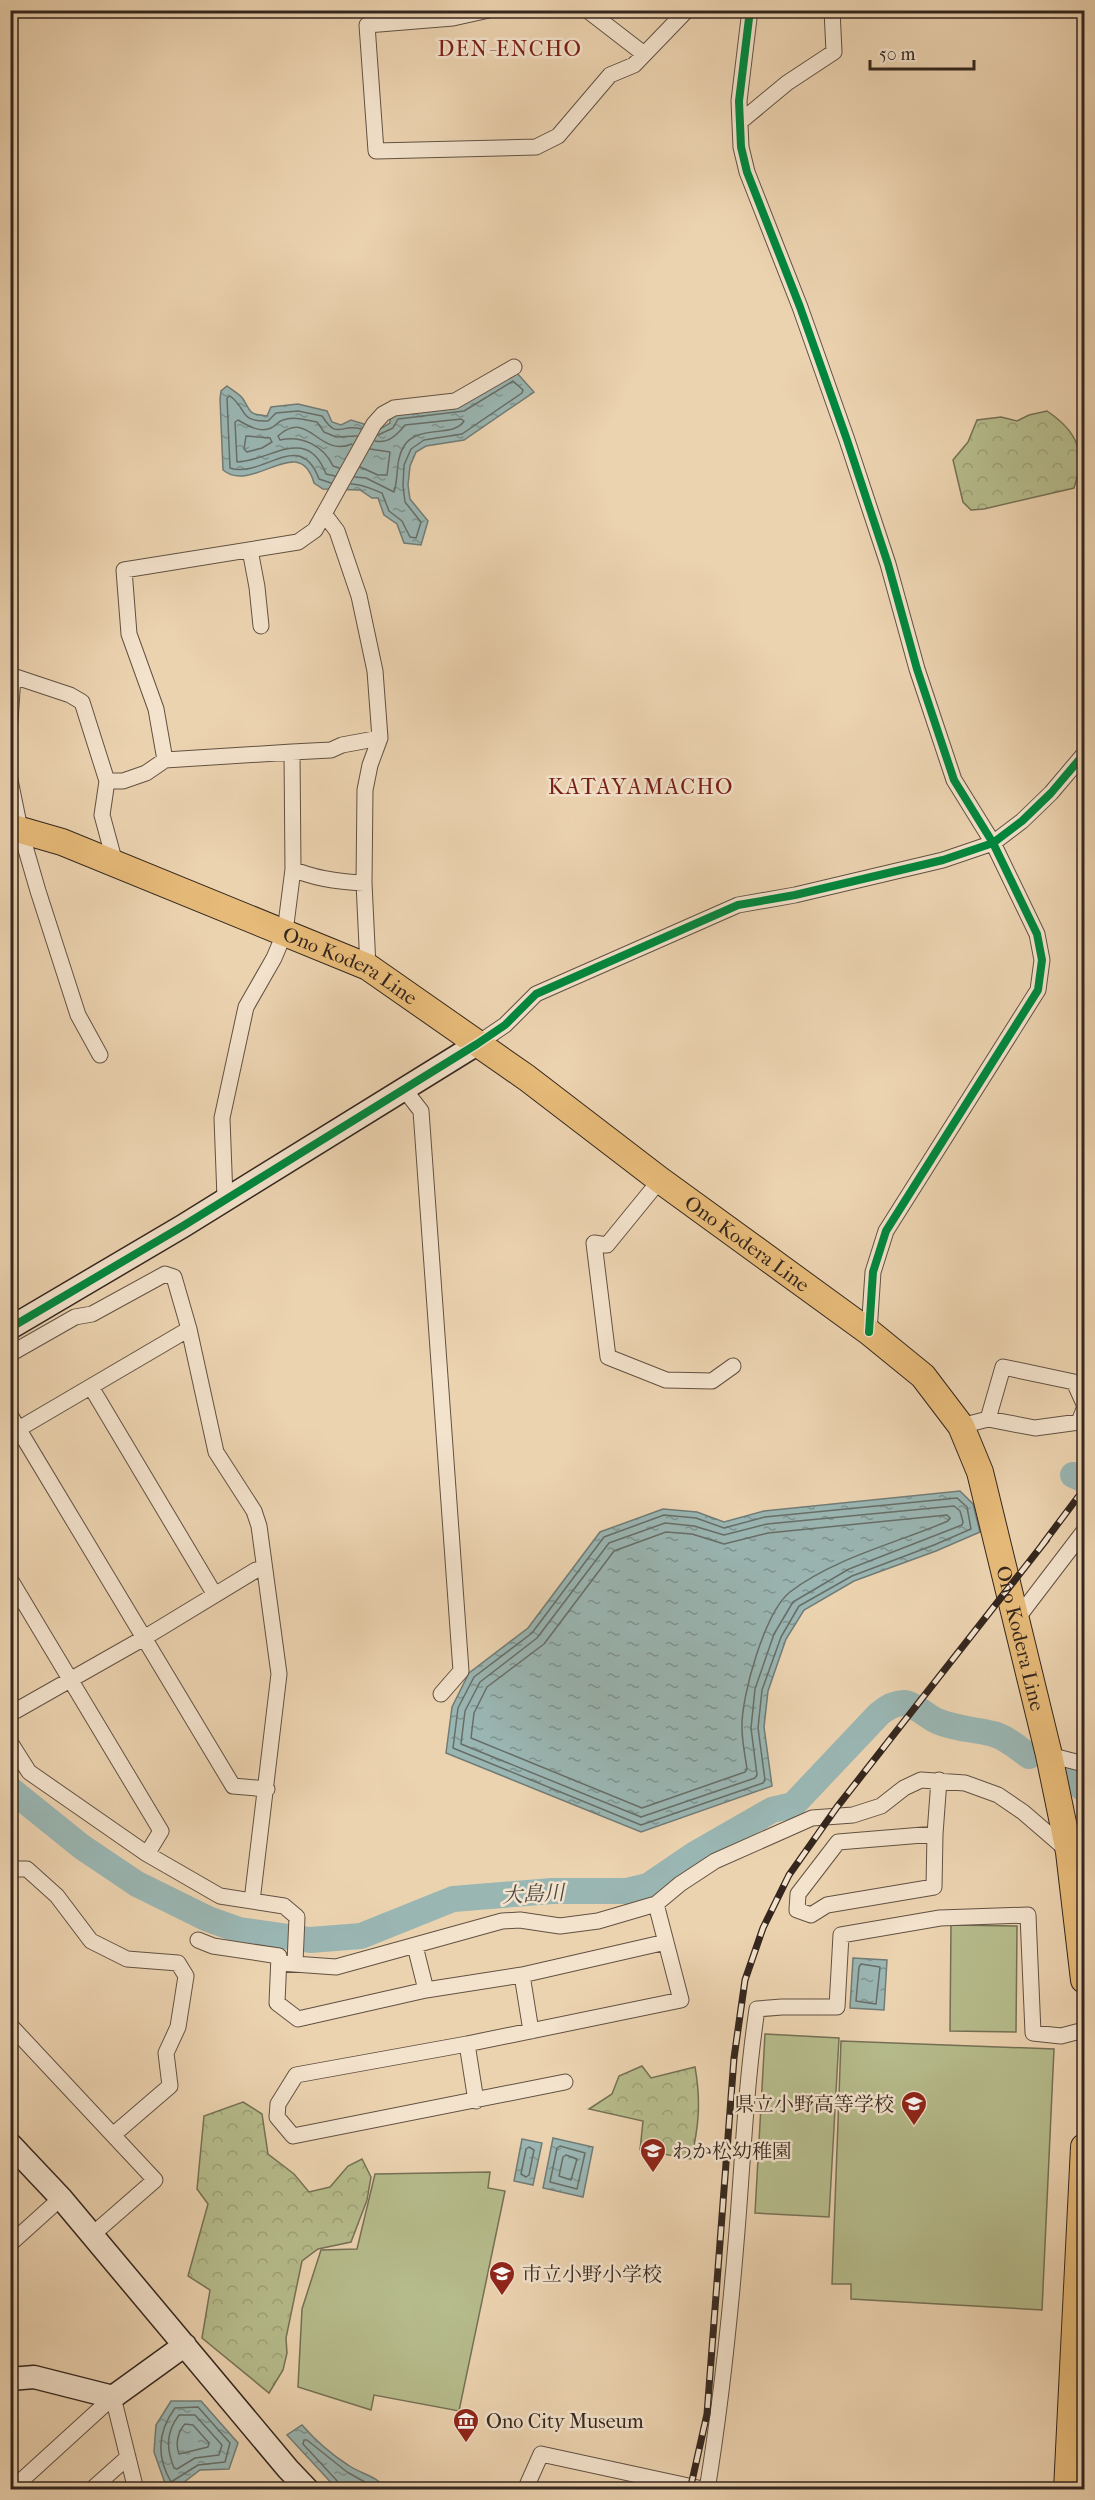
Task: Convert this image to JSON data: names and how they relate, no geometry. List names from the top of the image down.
{
  "streets": {
    "main road": ["Ono Kodera Line"]
  },
  "districts": ["DEN-ENCHO", "KATAYAMACHO"],
  "water": ["大島川"],
  "places": {
    "school or university": ["県立小野高等学校", "わか松幼稚園", "市立小野小学校"],
    "museum": ["Ono City Museum"]
  },
  "scale_bar": "50 m"
}
